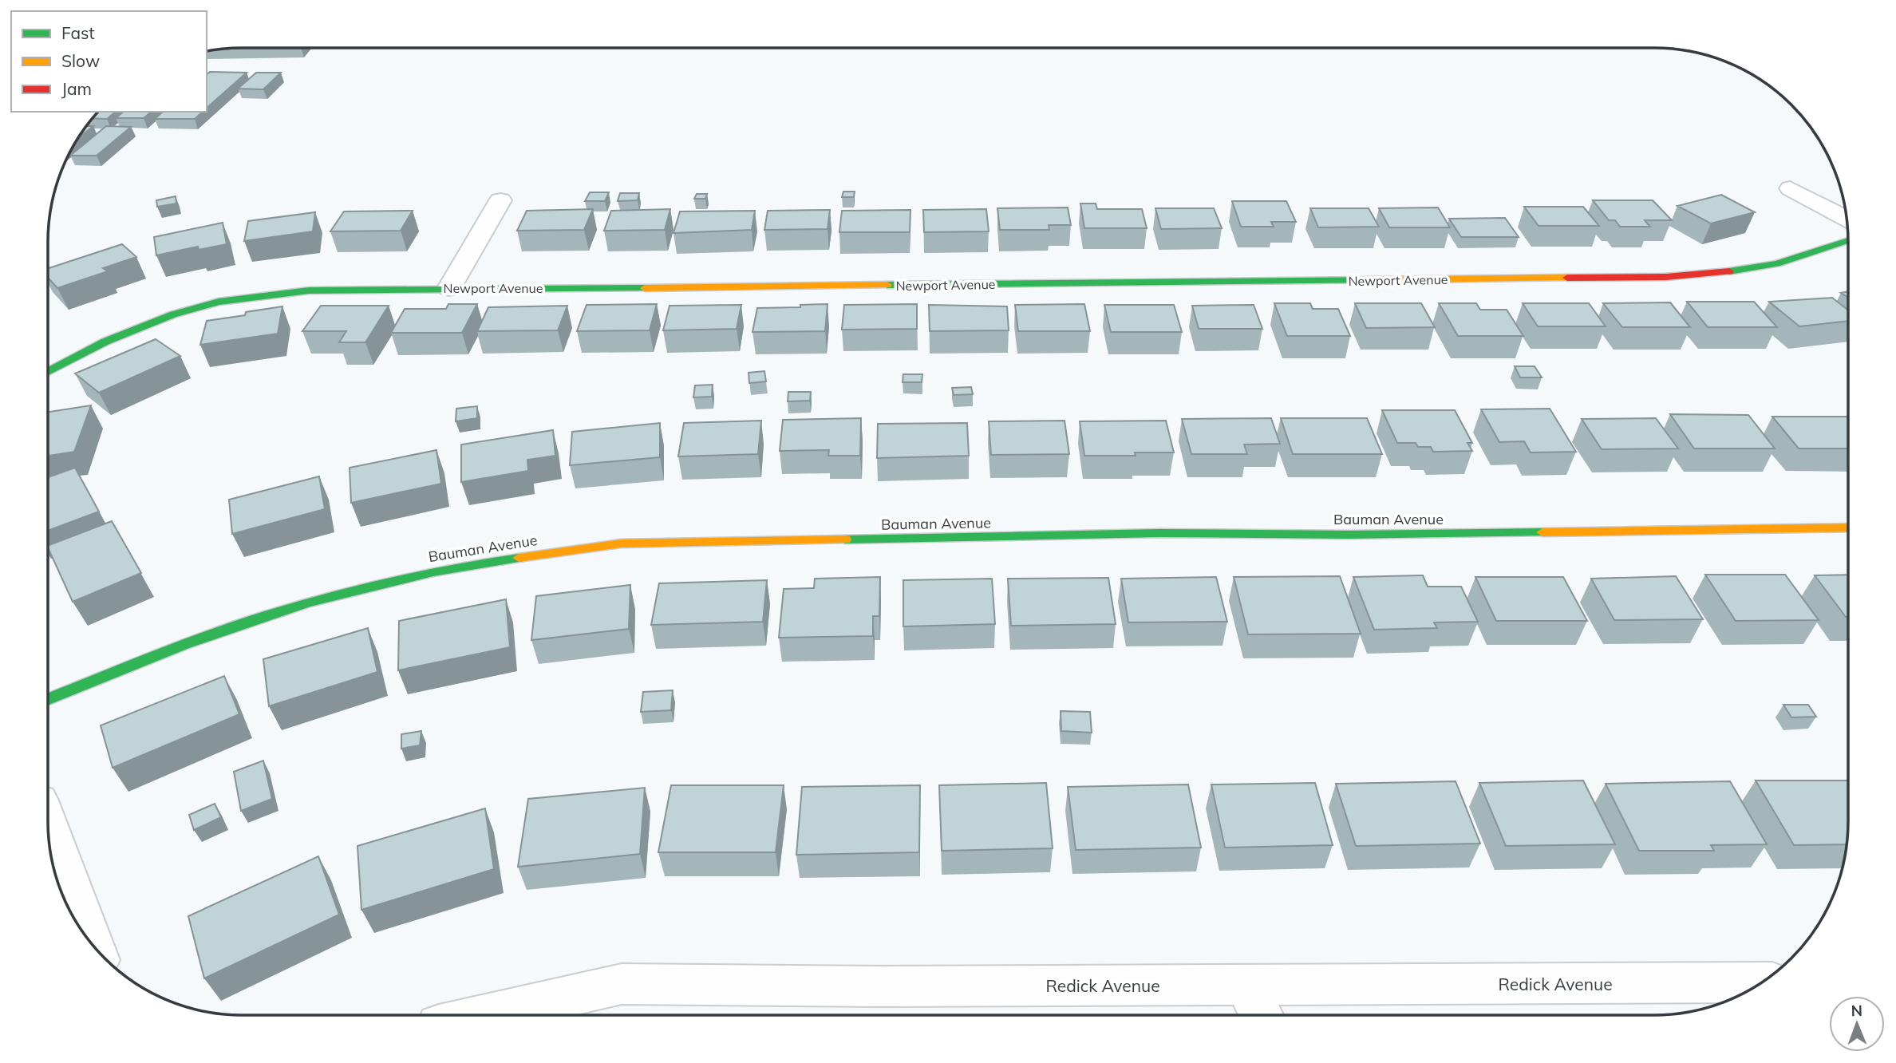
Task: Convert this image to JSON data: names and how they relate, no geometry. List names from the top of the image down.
{
  "streets": {
    "street": ["Newport Avenue", "Bauman Avenue", "Redick Avenue"]
  },
  "legend": ["Fast", "Slow", "Jam"],
  "north": "top"
}
